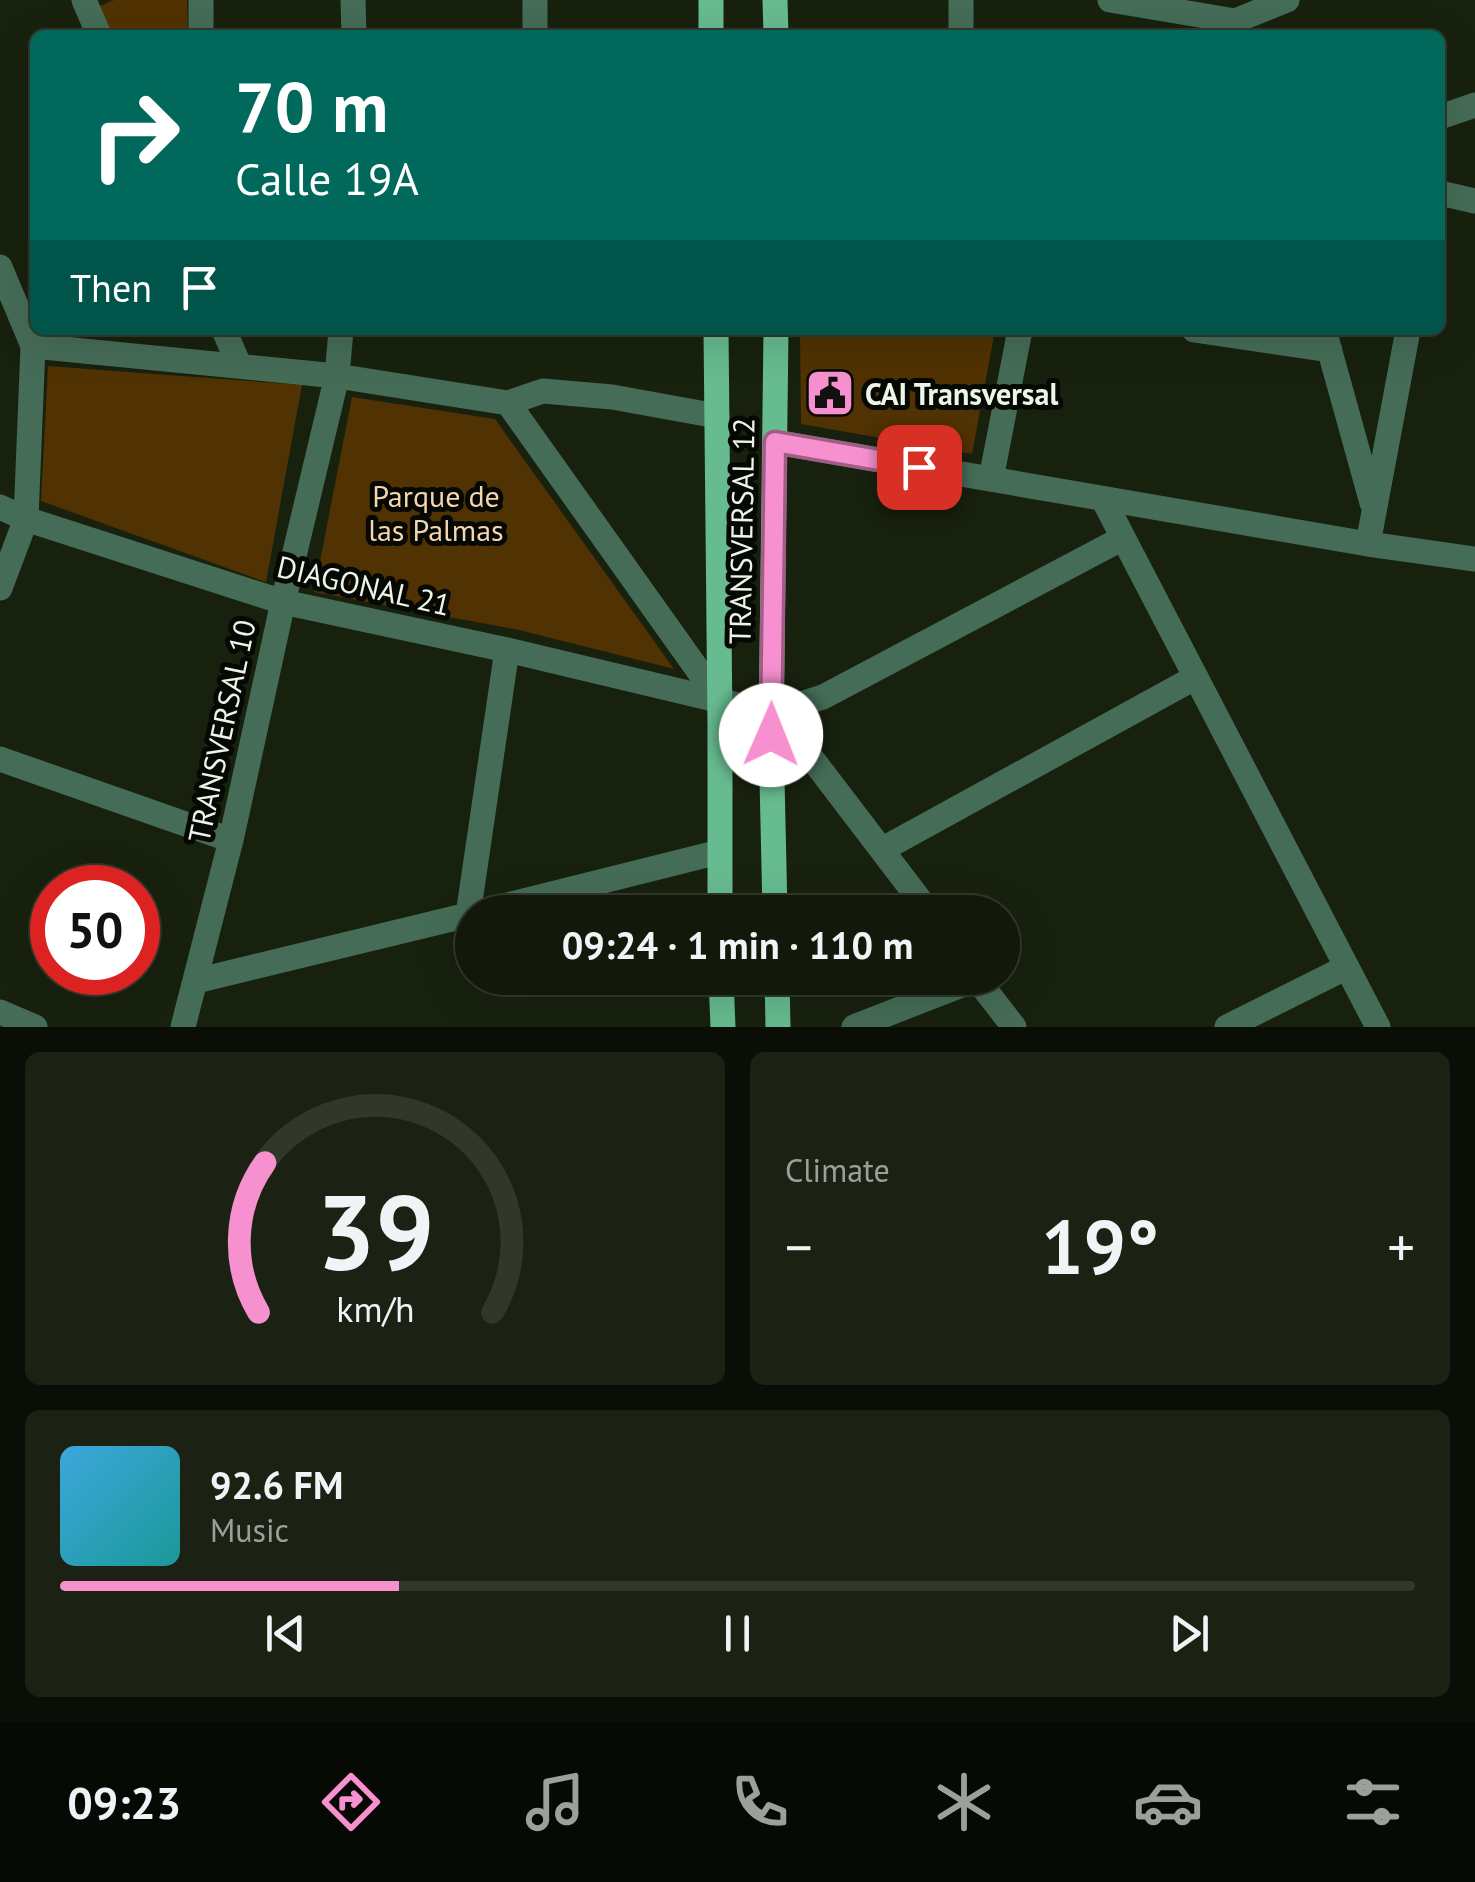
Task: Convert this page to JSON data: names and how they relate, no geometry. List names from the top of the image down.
{
  "streets": {
    "main road": ["TRANSVERSAL 12"],
    "street": ["DIAGONAL 21", "TRANSVERSAL 10"]
  },
  "crossings": [
    ["TRANSVERSAL 12", "DIAGONAL 21"],
    ["DIAGONAL 21", "TRANSVERSAL 10"]
  ],
  "parks": ["Parque de las Palmas"],
  "places": {
    "public building": ["CAI Transversal"]
  },
  "page": {
    "turn": ["70 m", "Calle 19A"],
    "then": "Then",
    "limit": "50",
    "trip": "09:24 · 1 min · 110 m",
    "tile": "Climate",
    "heat": ["−", "19°", "+"],
    "song": ["92.6 FM", "Music"],
    "tabs": "09:23",
    "gauge": ["39", "km/h"]
  }
}
